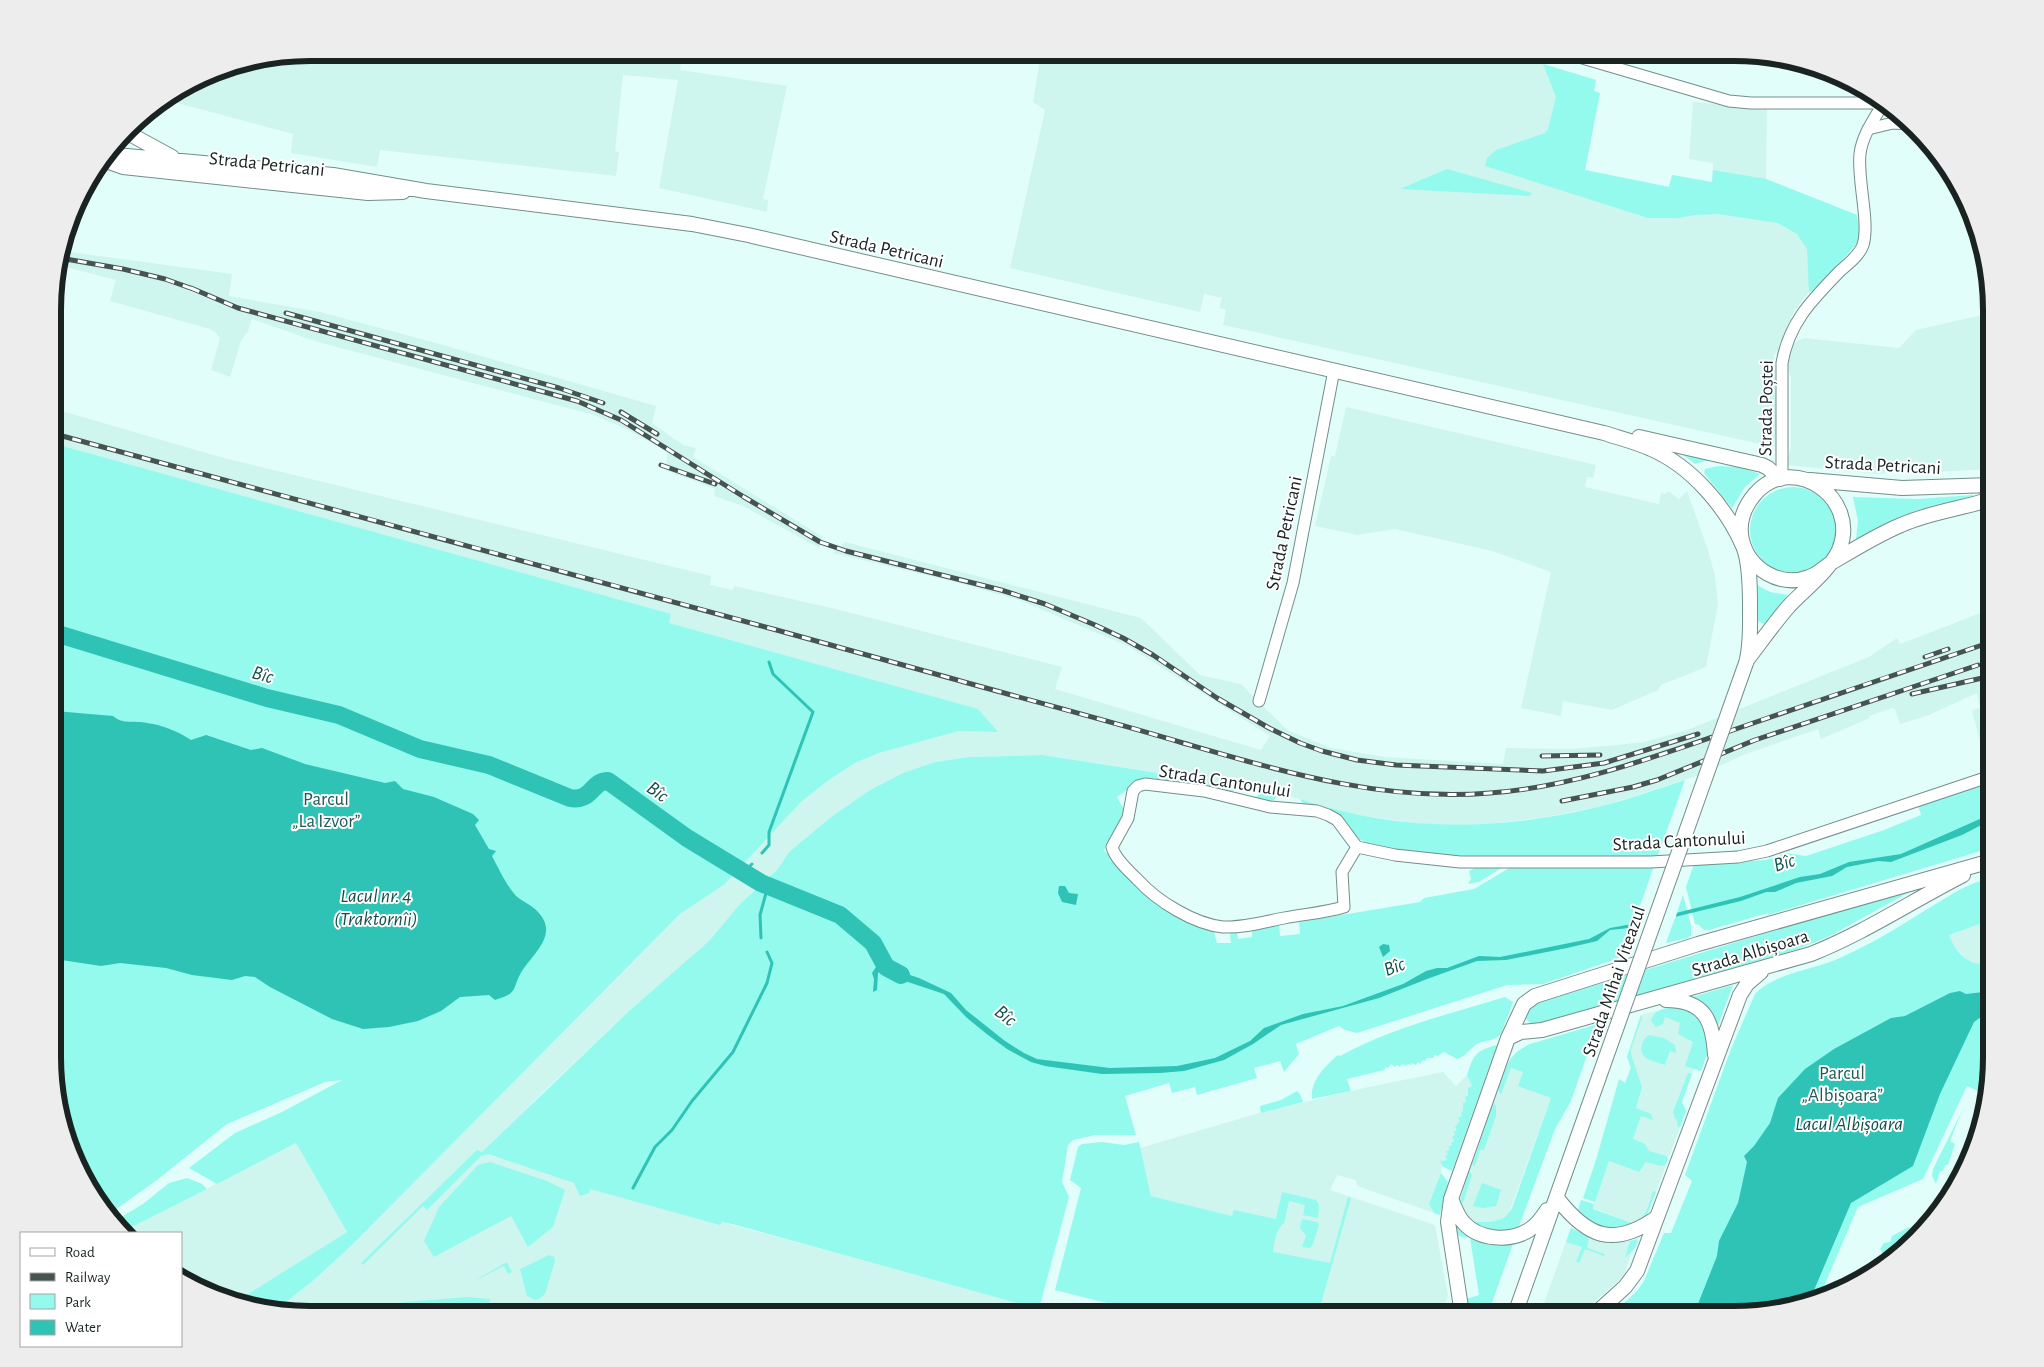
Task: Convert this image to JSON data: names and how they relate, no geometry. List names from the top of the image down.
{
  "streets": {
    "main road": ["Strada Petricani", "Strada Albișoara", "Strada Mihai Viteazul"],
    "street": ["Strada Poștei", "Strada Cantonului"]
  },
  "crossings": [
    ["Strada Petricani", "Strada Poștei"],
    ["Strada Petricani", "Strada Mihai Viteazul"],
    ["Strada Poștei", "Strada Mihai Viteazul"]
  ],
  "water": ["Bîc", "Lacul nr. 4 (Traktornîi)", "Lacul Albișoara"],
  "parks": ["Parcul „La Izvor”", "Parcul „Albișoara”"],
  "legend": [
    "Road",
    "Railway",
    "Park",
    "Water"
  ]
}
